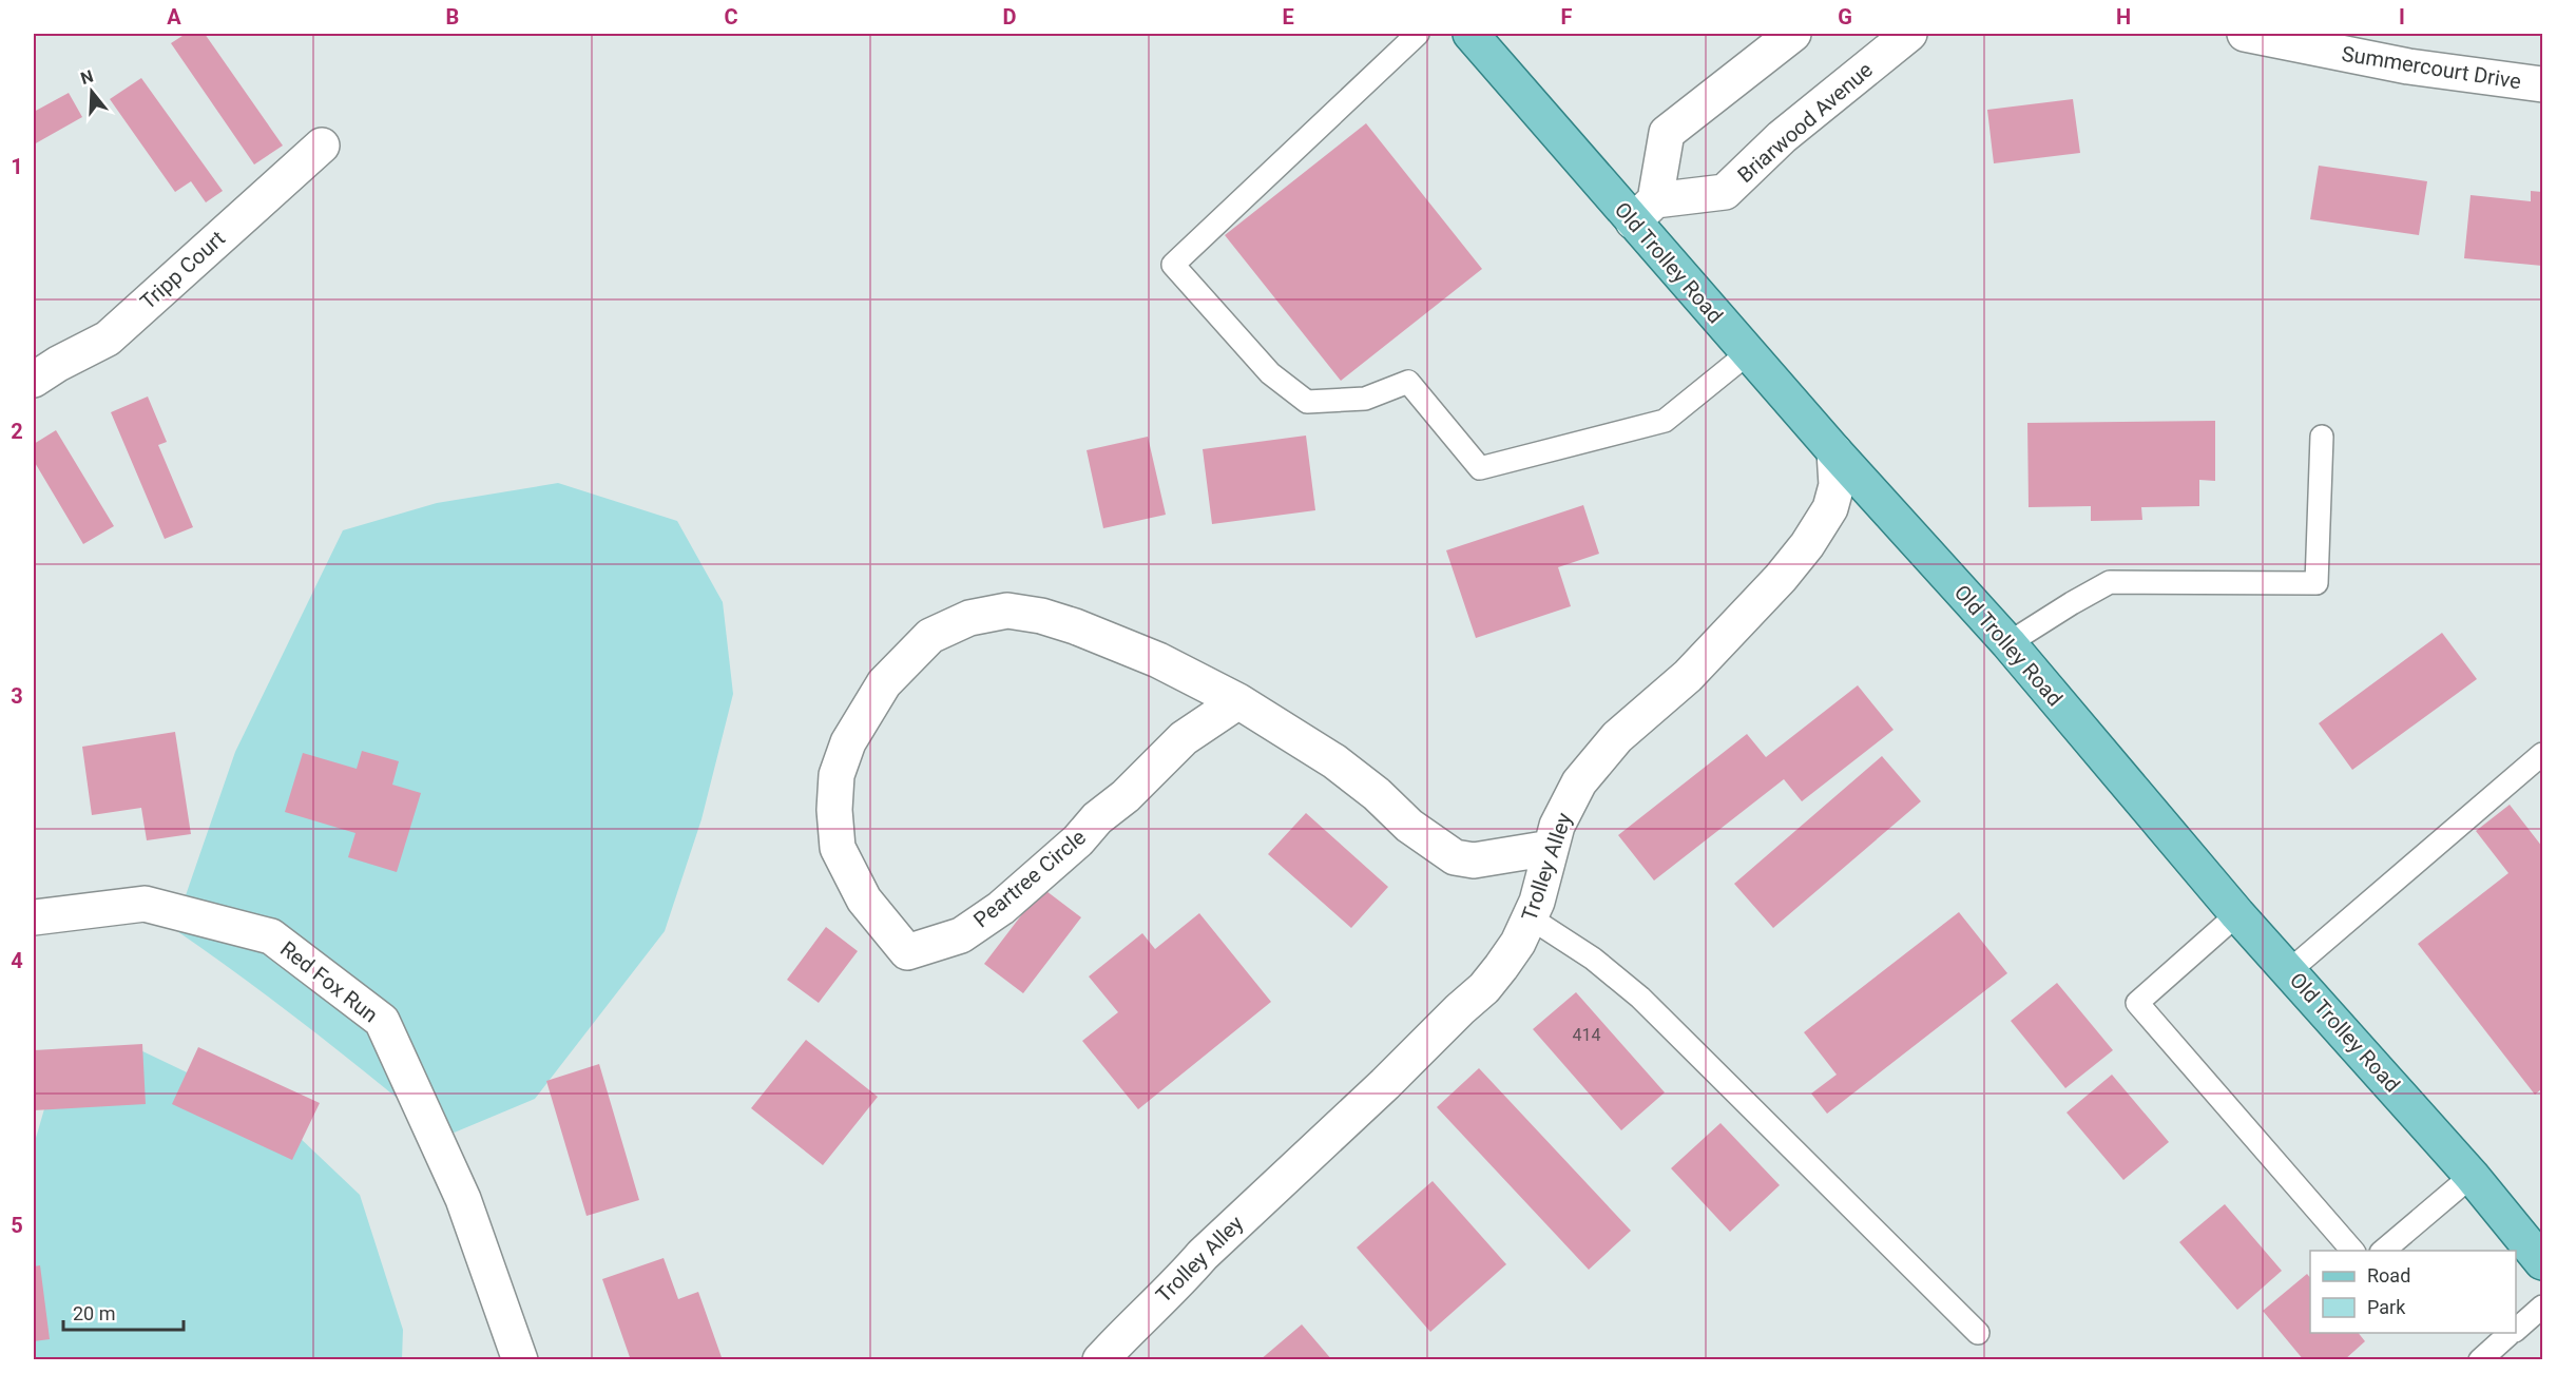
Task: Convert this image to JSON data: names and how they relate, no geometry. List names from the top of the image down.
{
  "streets": {
    "main road": ["Old Trolley Road"],
    "street": [
      "Summercourt Drive",
      "Briarwood Avenue",
      "Tripp Court",
      "Trolley Alley",
      "Peartree Circle",
      "Red Fox Run"
    ]
  },
  "crossings": [
    ["Briarwood Avenue", "Old Trolley Road"],
    ["Old Trolley Road", "Trolley Alley"],
    ["Trolley Alley", "Peartree Circle"]
  ],
  "house_numbers": ["414"],
  "legend": ["Road", "Park"],
  "scale_bar": "20 m",
  "north": "top",
  "grid": {
    "columns": [
      "A",
      "B",
      "C",
      "D",
      "E",
      "F",
      "G",
      "H",
      "I"
    ],
    "rows": [
      "1",
      "2",
      "3",
      "4",
      "5"
    ]
  }
}
